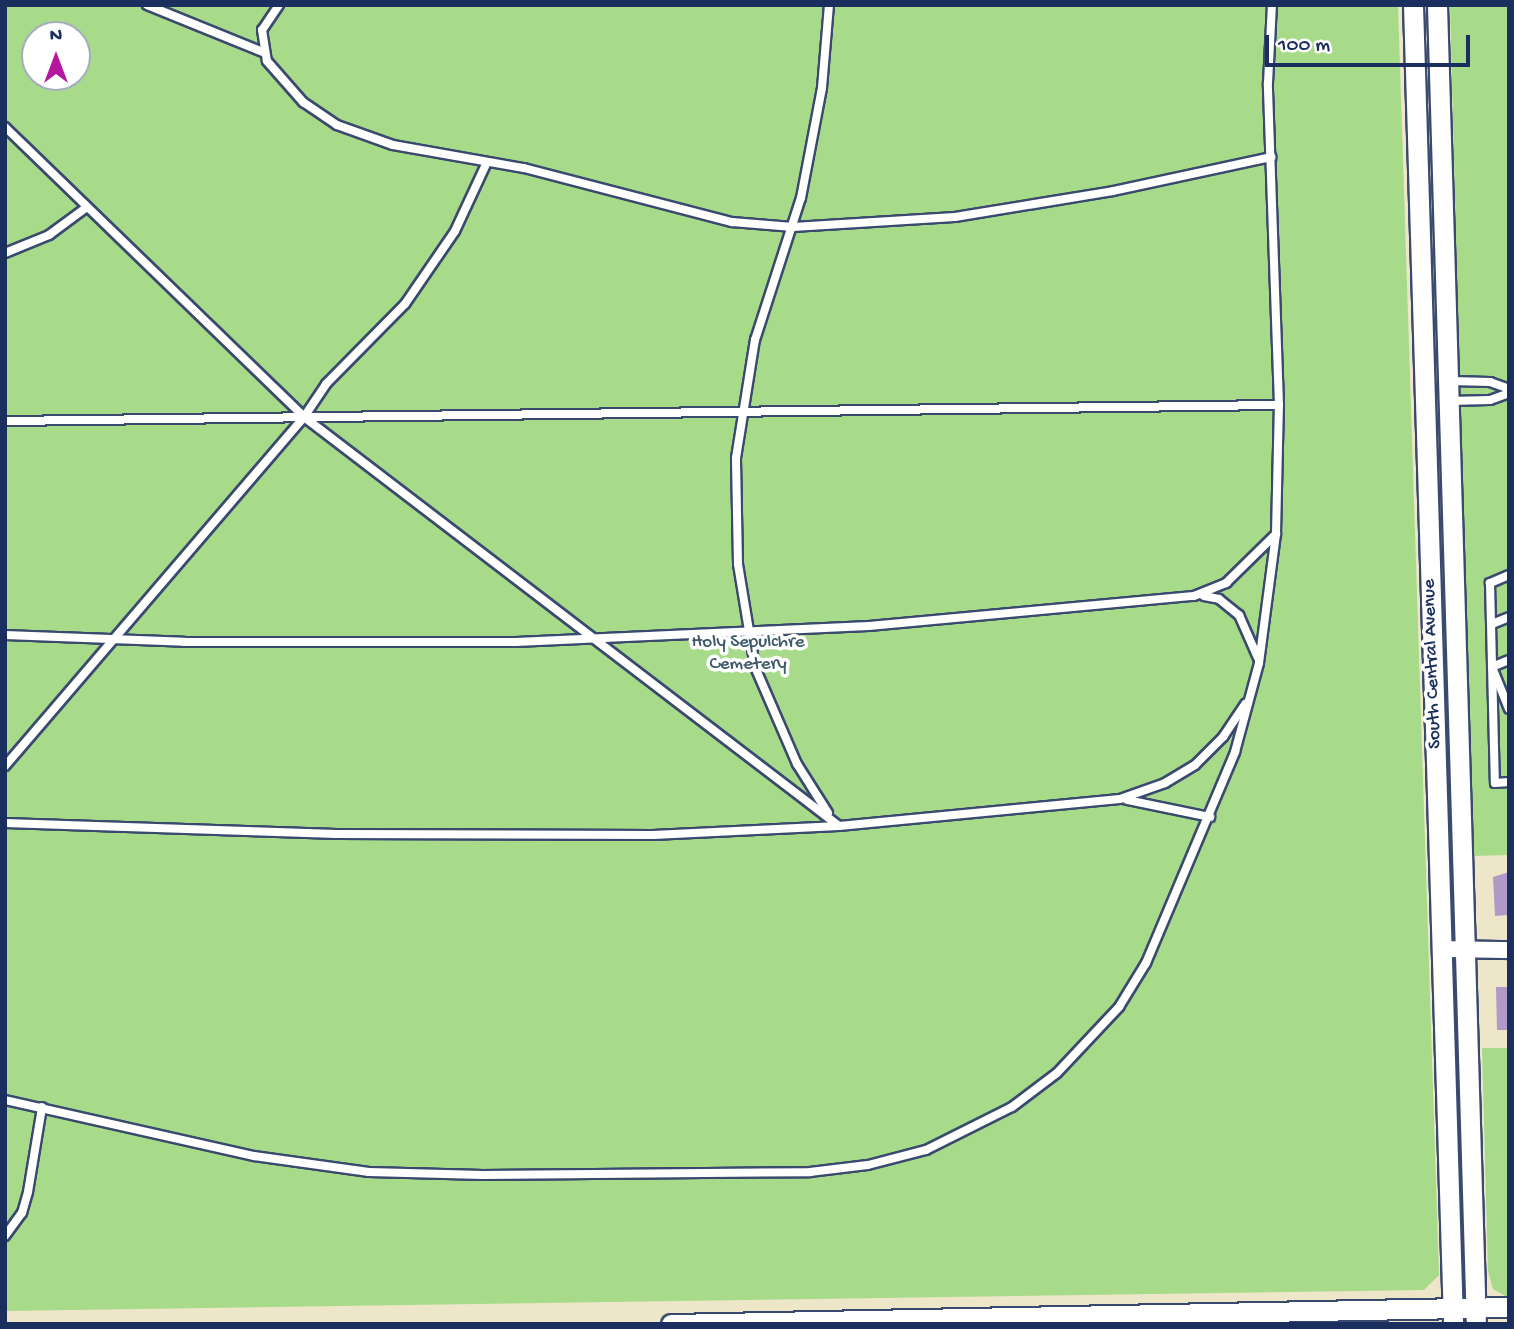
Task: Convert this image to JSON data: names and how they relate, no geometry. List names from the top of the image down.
{
  "streets": {
    "street": ["South Central Avenue"]
  },
  "parks": ["Holy Sepulchre Cemetery"],
  "scale_bar": "100 m",
  "north": "top"
}
